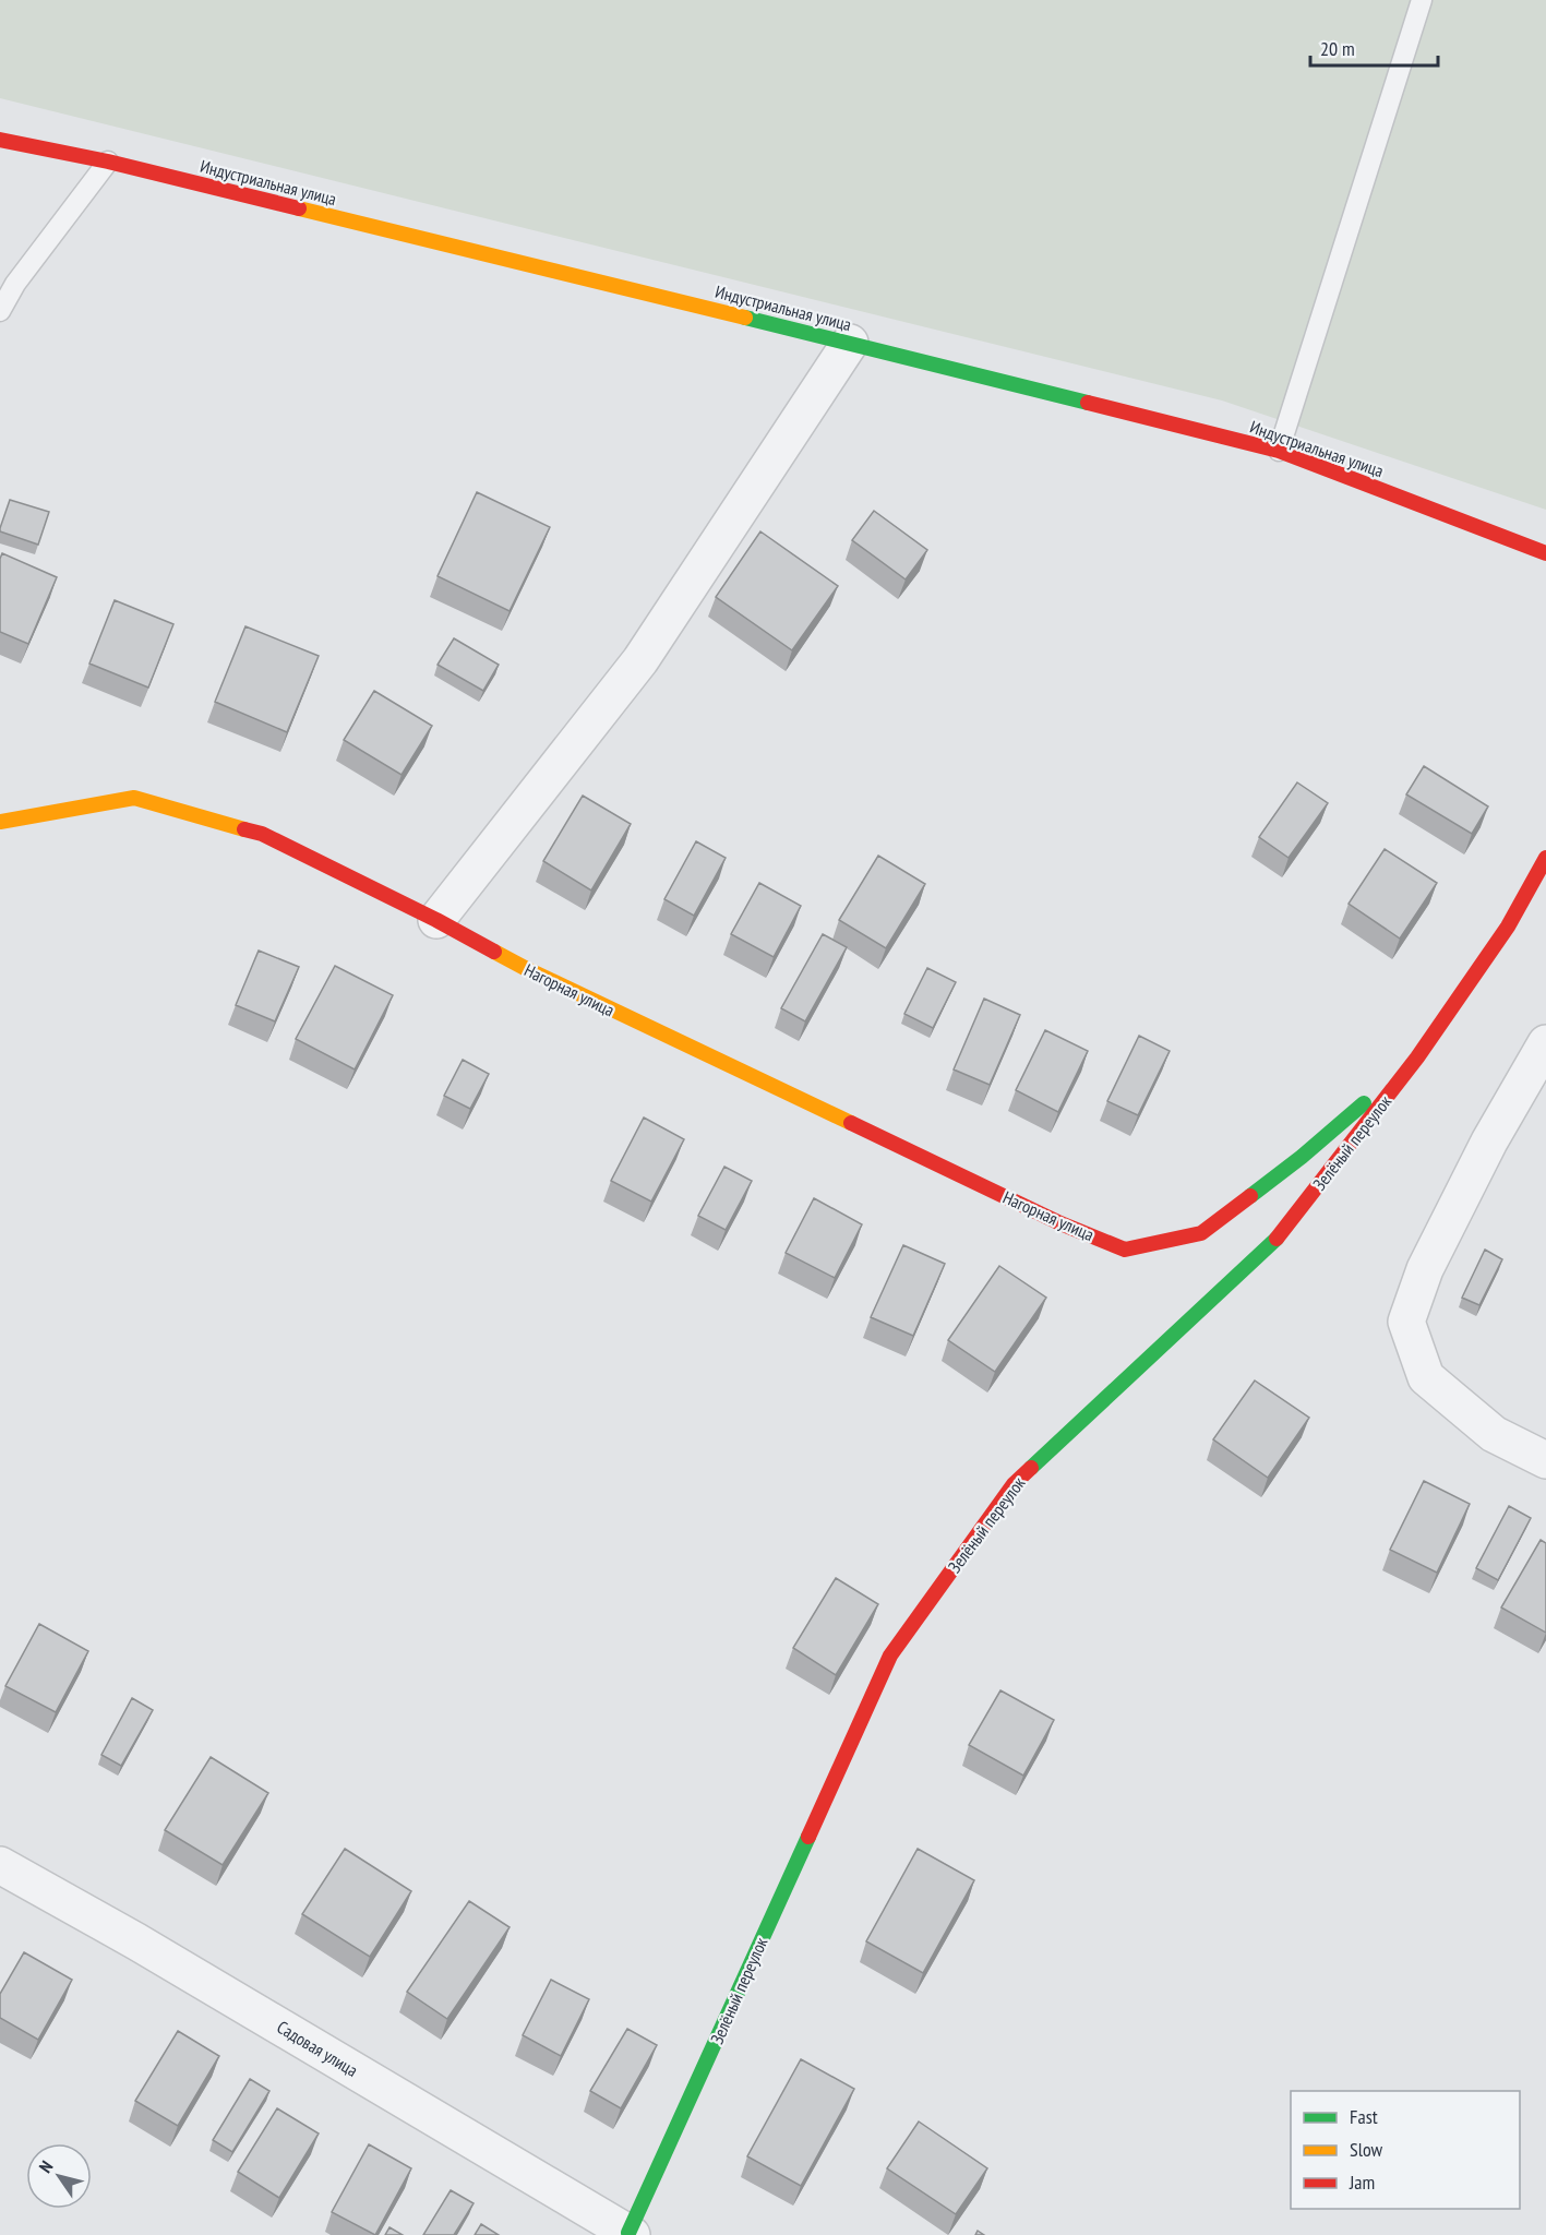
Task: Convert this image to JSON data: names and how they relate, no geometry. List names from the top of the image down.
{
  "streets": {
    "street": [
      "Индустриальная улица",
      "Нагорная улица",
      "Зелёный переулок",
      "Садовая улица"
    ]
  },
  "crossings": [
    ["Нагорная улица", "Зелёный переулок"],
    ["Зелёный переулок", "Садовая улица"]
  ],
  "legend": ["Fast", "Slow", "Jam"],
  "scale_bar": "20 m",
  "north": "top left"
}
